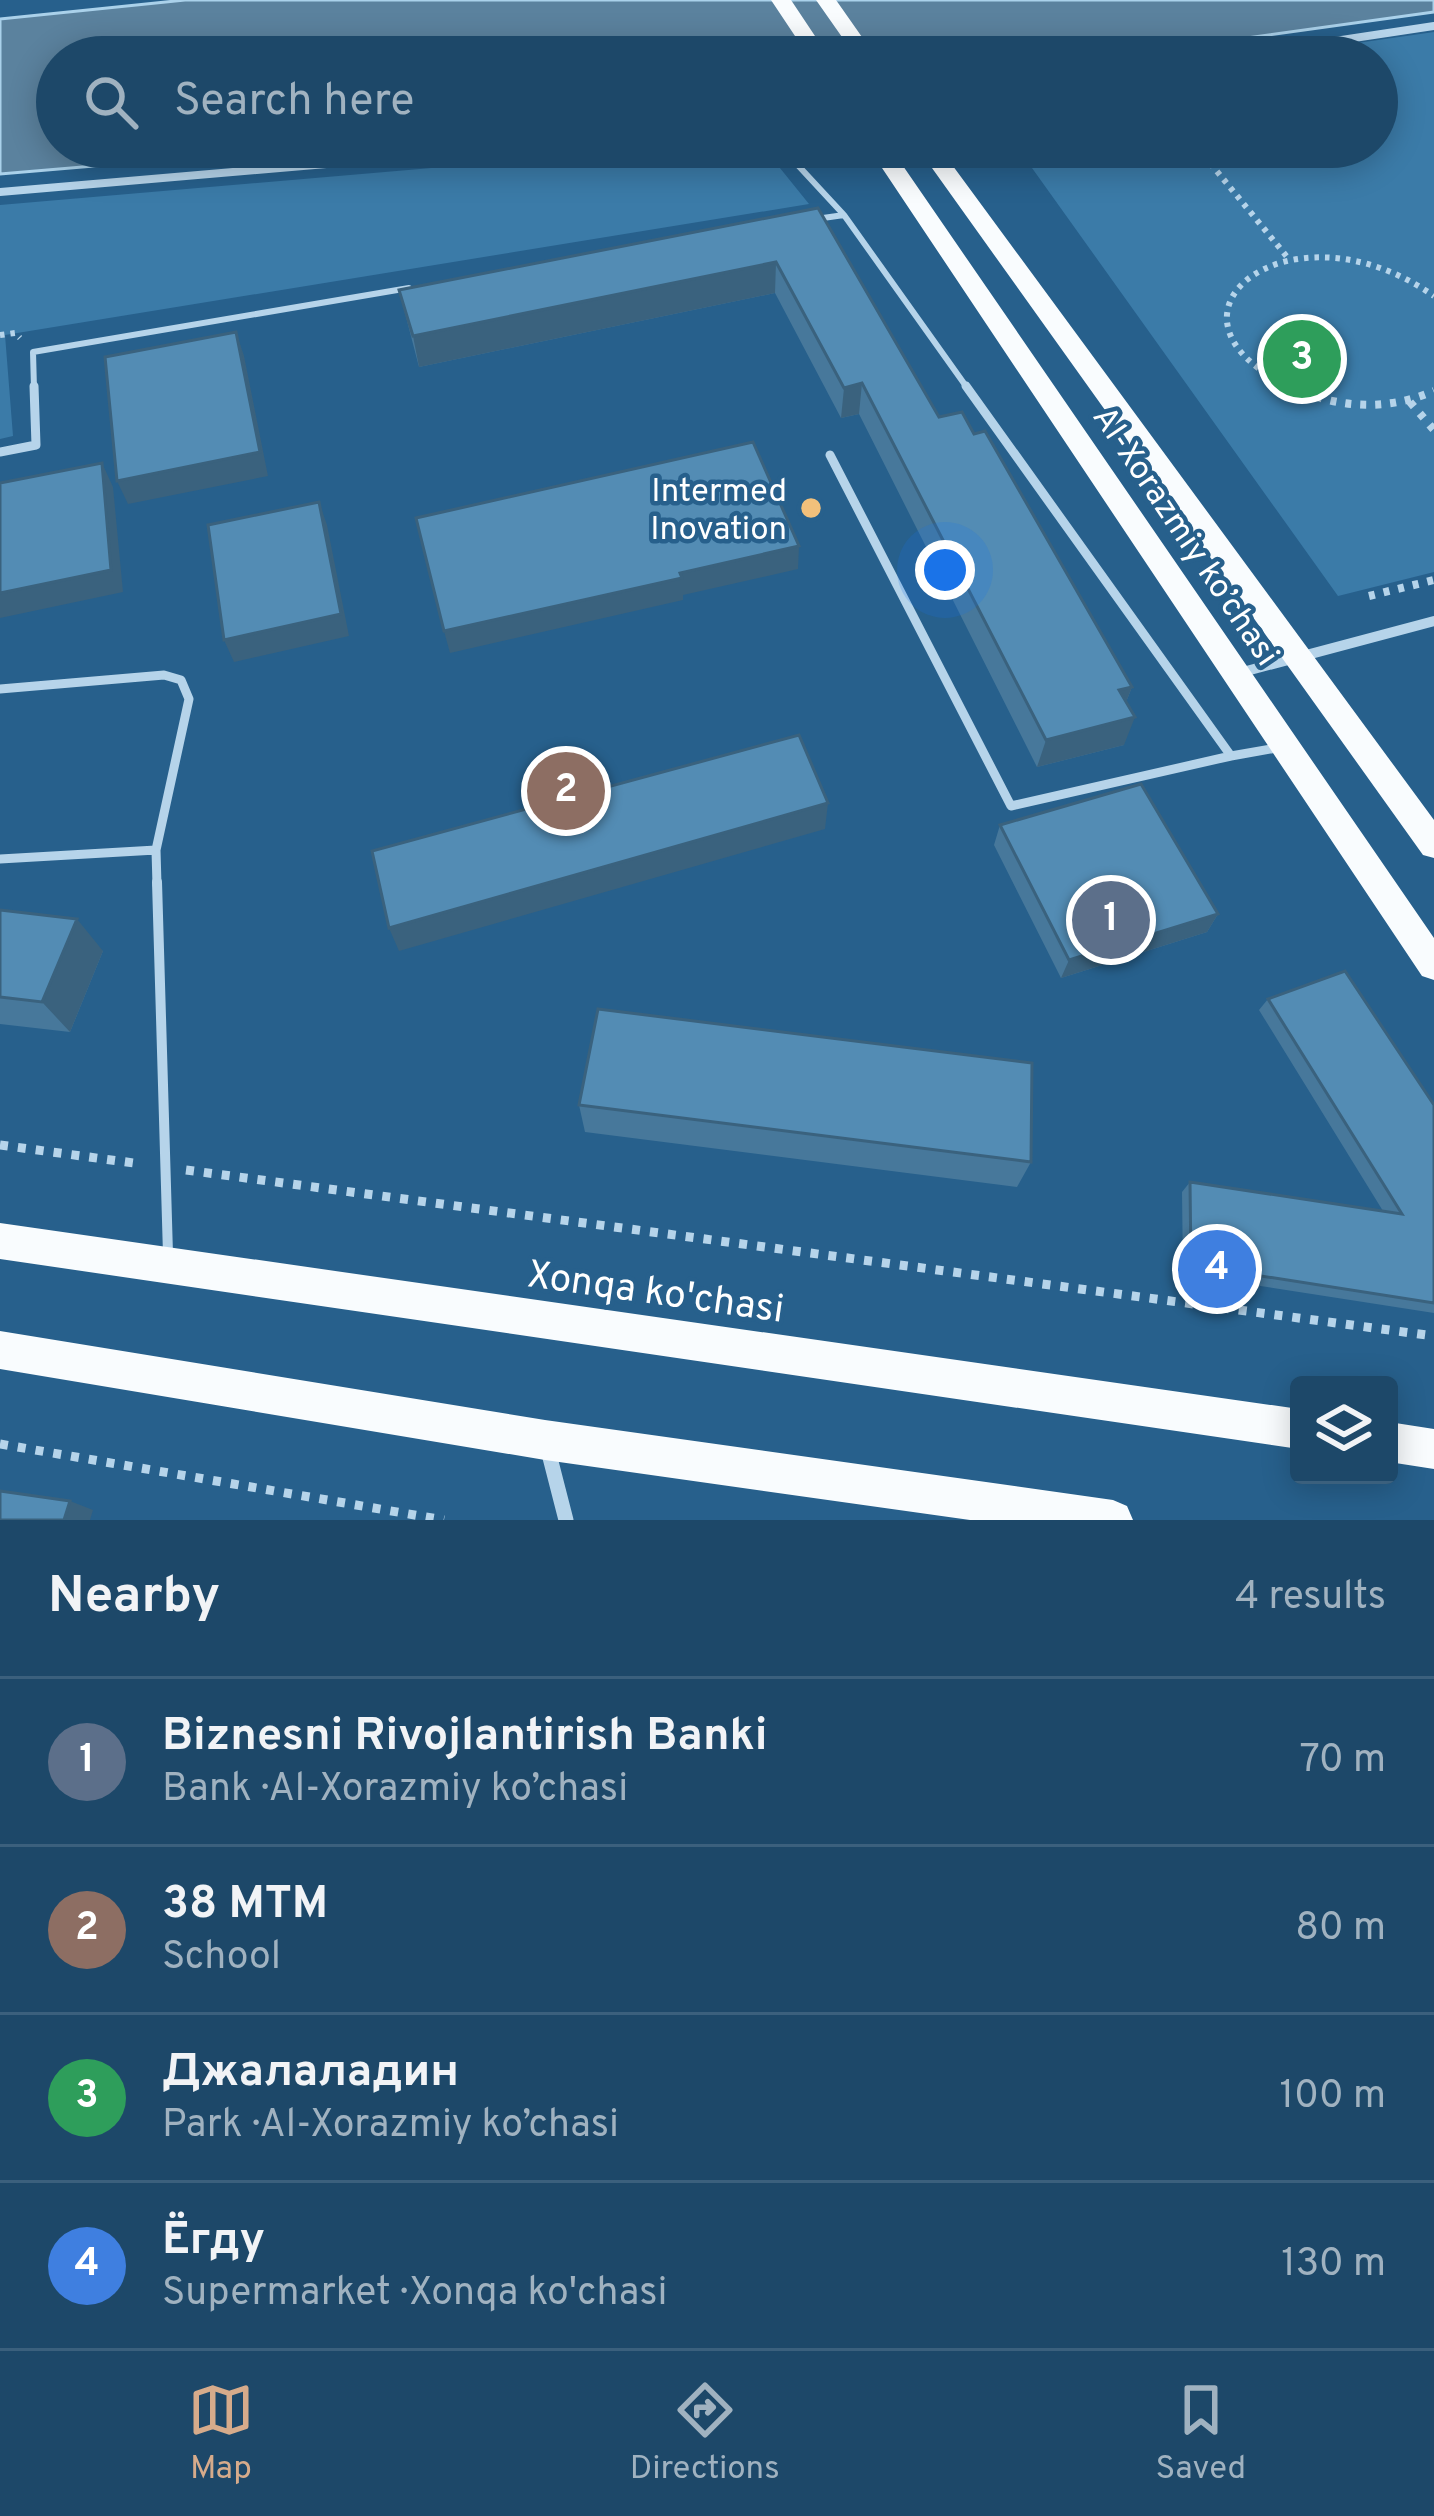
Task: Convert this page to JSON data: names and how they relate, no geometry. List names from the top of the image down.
{
  "streets": {
    "main road": ["Al-Xorazmiy ko’chasi", "Xonqa ko'chasi"]
  },
  "places": ["Intermed Inovation"],
  "page": {
    "search": "Search here",
    "pins": [
      "3",
      "2",
      "1",
      "4"
    ],
    "heading": ["Nearby", "4 results"],
    "list": [
      {
        "mark": "1",
        "name": "Biznesni Rivojlantirish Banki",
        "note": "Bank · Al-Xorazmiy ko’chasi",
        "value": "70 m"
      },
      {
        "mark": "2",
        "name": "38 MTM",
        "note": "School",
        "value": "80 m"
      },
      {
        "mark": "3",
        "name": "Джалаладин",
        "note": "Park · Al-Xorazmiy ko’chasi",
        "value": "100 m"
      },
      {
        "mark": "4",
        "name": "Ёгду",
        "note": "Supermarket · Xonqa ko'chasi",
        "value": "130 m"
      }
    ],
    "nav": ["Map", "Directions", "Saved"]
  }
}
